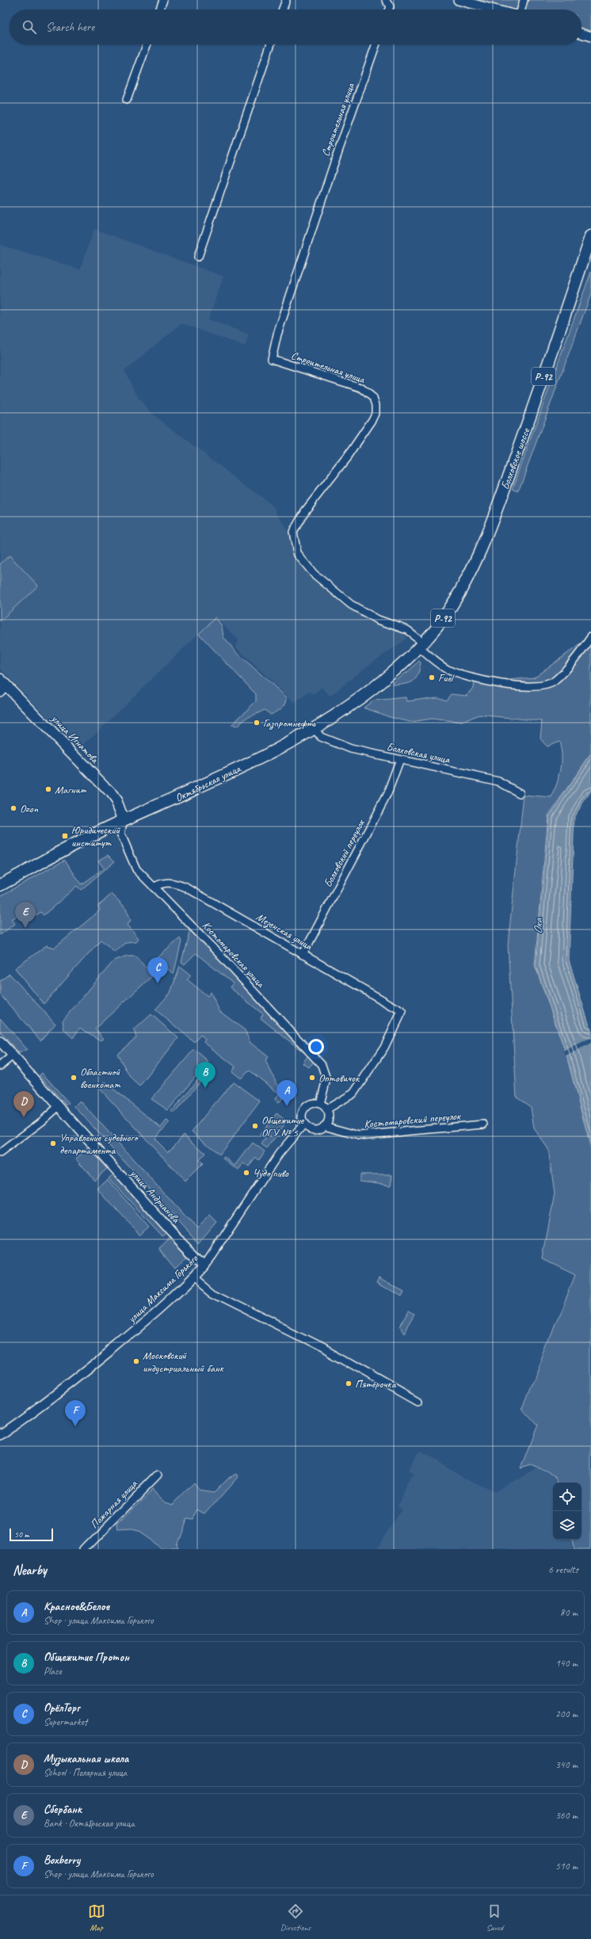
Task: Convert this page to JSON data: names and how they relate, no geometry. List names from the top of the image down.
{
  "streets": {
    "main road": [
      "Р-92",
      "Болховское шоссе",
      "улица Игнатова",
      "Октябрьская улица"
    ],
    "street": [
      "Строительная улица",
      "Болховская улица",
      "Болховский переулок",
      "Мезенская улица",
      "Костомаровская улица",
      "Костомаровский переулок",
      "улица Андрианова",
      "улица Максима Горького",
      "Пожарная улица"
    ]
  },
  "crossings": [
    ["Строительная улица", "Болховское шоссе"],
    ["Болховское шоссе", "Октябрьская улица"],
    ["улица Игнатова", "Октябрьская улица"],
    ["улица Игнатова", "Костомаровская улица"],
    ["Болховская улица", "Октябрьская улица"],
    ["Болховская улица", "Болховский переулок"],
    ["Октябрьская улица", "Костомаровская улица"],
    ["Болховский переулок", "Мезенская улица"],
    ["Мезенская улица", "Костомаровская улица"],
    ["Мезенская улица", "Костомаровский переулок"],
    ["Мезенская улица", "улица Максима Горького"],
    ["Костомаровская улица", "Костомаровский переулок"],
    ["Костомаровская улица", "улица Максима Горького"],
    ["Костомаровский переулок", "улица Максима Горького"],
    ["улица Андрианова", "улица Максима Горького"]
  ],
  "water": ["Ока"],
  "places": {
    "other": [
      "Fuel",
      "Газпромнефть",
      "Магнит",
      "Ozon",
      "Областной военкомат",
      "Оптовичок",
      "Общежитие ОГУ № 5",
      "Управление судебного департамента",
      "Чудо пиво",
      "Московский индустриальный банк",
      "Пятёрочка"
    ],
    "transit": ["Юридический институт"]
  },
  "scale_bar": "50 m",
  "page": {
    "search": "Search here",
    "pins": [
      "E",
      "C",
      "B",
      "A",
      "D",
      "F"
    ],
    "scale": "50 m",
    "heading": ["Nearby", "6 results"],
    "list": [
      {
        "mark": "A",
        "name": "Красное&Белое",
        "note": "Shop · улица Максима Горького",
        "value": "80 m"
      },
      {
        "mark": "B",
        "name": "Общежитие Протон",
        "note": "Place",
        "value": "140 m"
      },
      {
        "mark": "C",
        "name": "ОрёлТорг",
        "note": "Supermarket",
        "value": "200 m"
      },
      {
        "mark": "D",
        "name": "Музыкальная школа",
        "note": "School · Полярная улица",
        "value": "340 m"
      },
      {
        "mark": "E",
        "name": "Сбербанк",
        "note": "Bank · Октябрьская улица",
        "value": "360 m"
      },
      {
        "mark": "F",
        "name": "Boxberry",
        "note": "Shop · улица Максима Горького",
        "value": "510 m"
      }
    ],
    "nav": ["Map", "Directions", "Saved"]
  }
}
